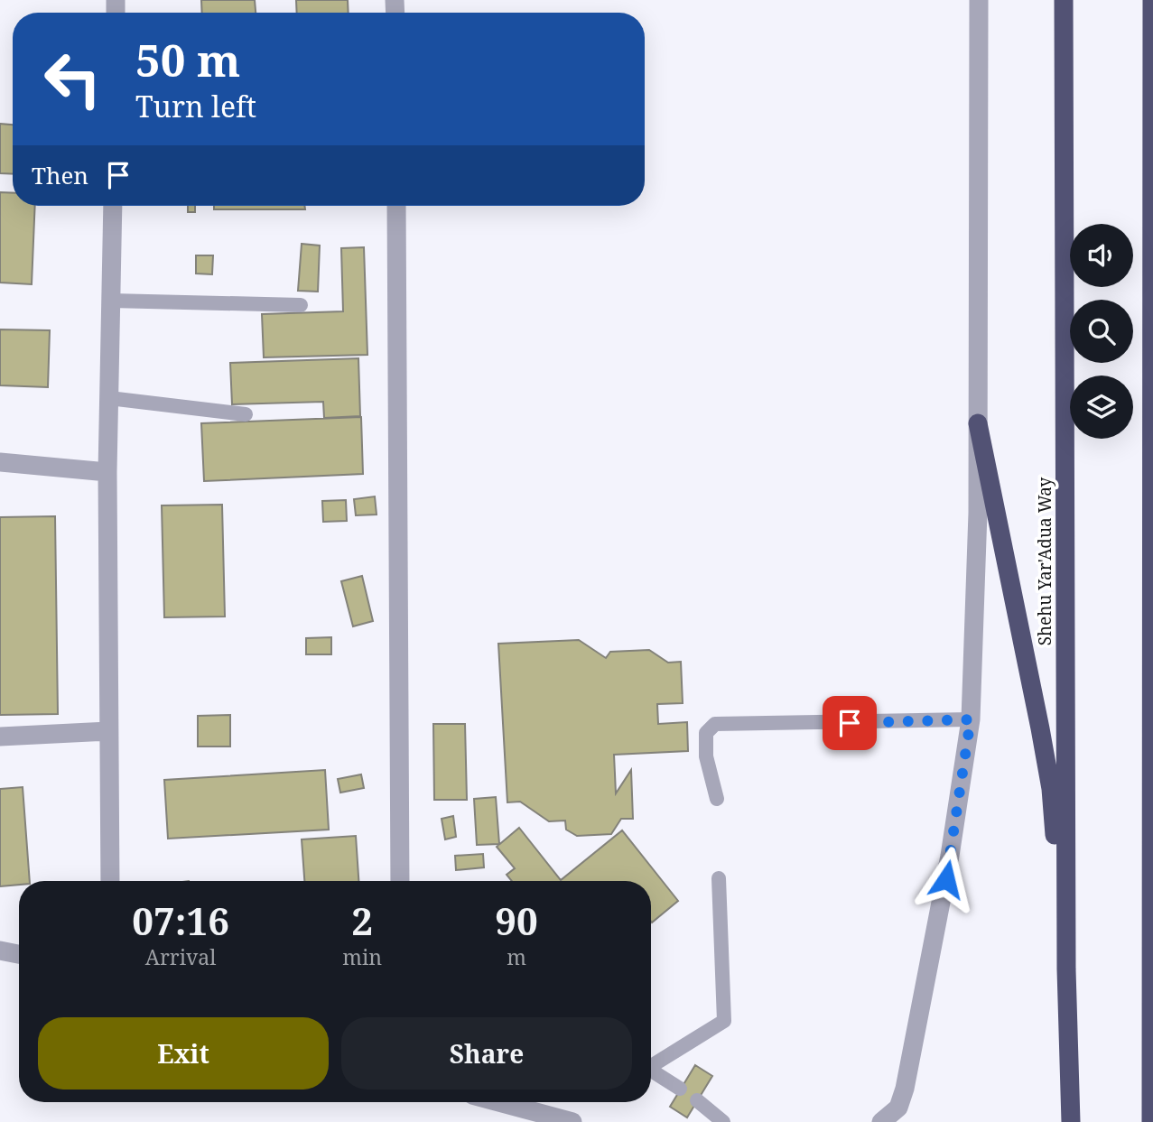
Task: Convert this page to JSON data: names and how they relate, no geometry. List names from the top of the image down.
{
  "streets": {
    "highway": ["Shehu Yar'Adua Way"]
  },
  "page": {
    "turn": ["50 m", "Turn left"],
    "then": "Then",
    "eta": [
      "07:16",
      "Arrival",
      "2",
      "min",
      "90",
      "m"
    ],
    "buttons": ["Exit", "Share"]
  }
}
